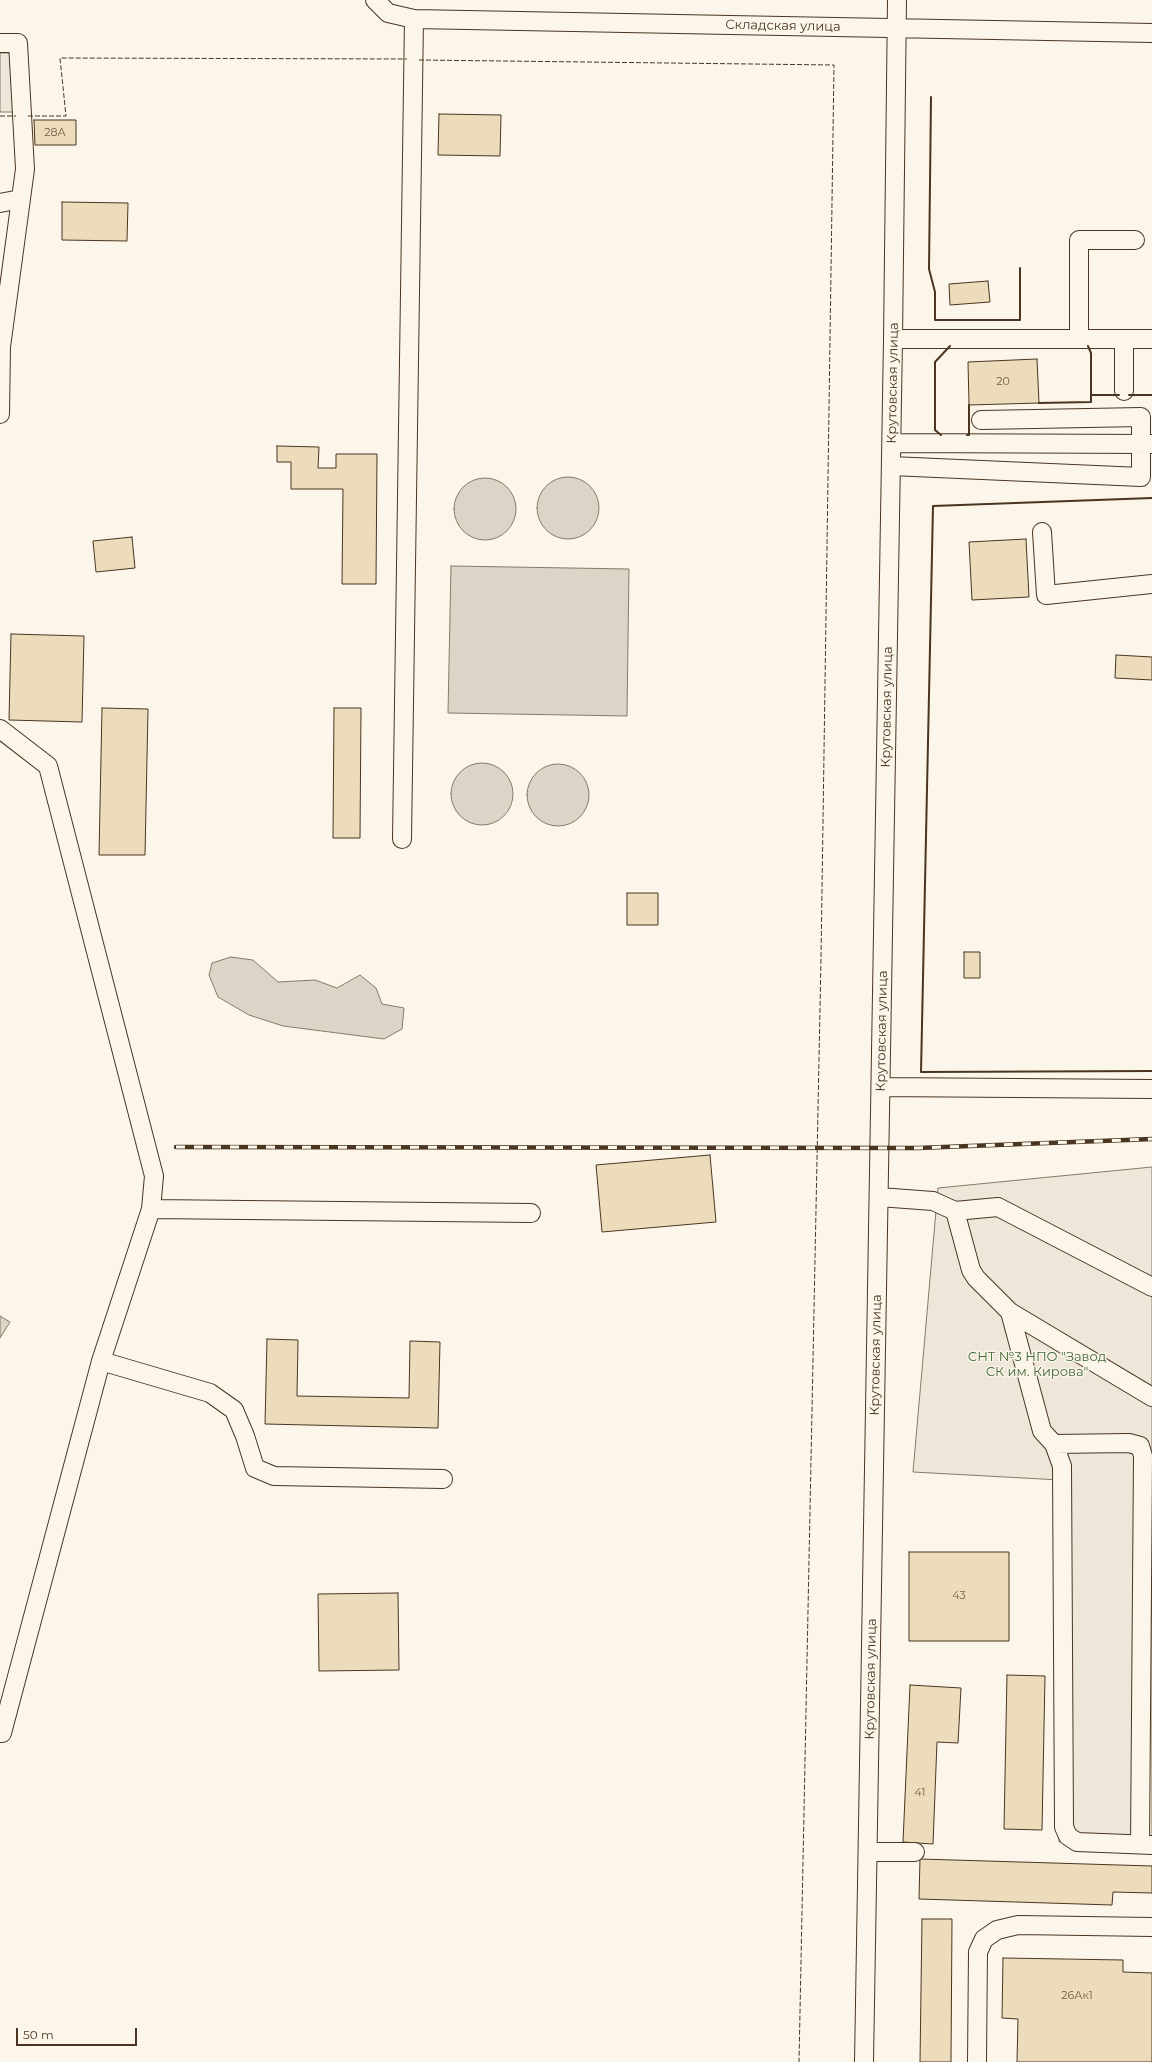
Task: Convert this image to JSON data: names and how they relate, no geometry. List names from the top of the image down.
{
  "streets": {
    "street": ["Складская улица", "Крутовская улица"]
  },
  "crossings": [
    ["Складская улица", "Крутовская улица"]
  ],
  "parks": ["СНТ №3 НПО \"Завод СК им. Кирова\""],
  "house_numbers": [
    "28А",
    "20",
    "43",
    "41",
    "26Ак1"
  ],
  "scale_bar": "50 m"
}
